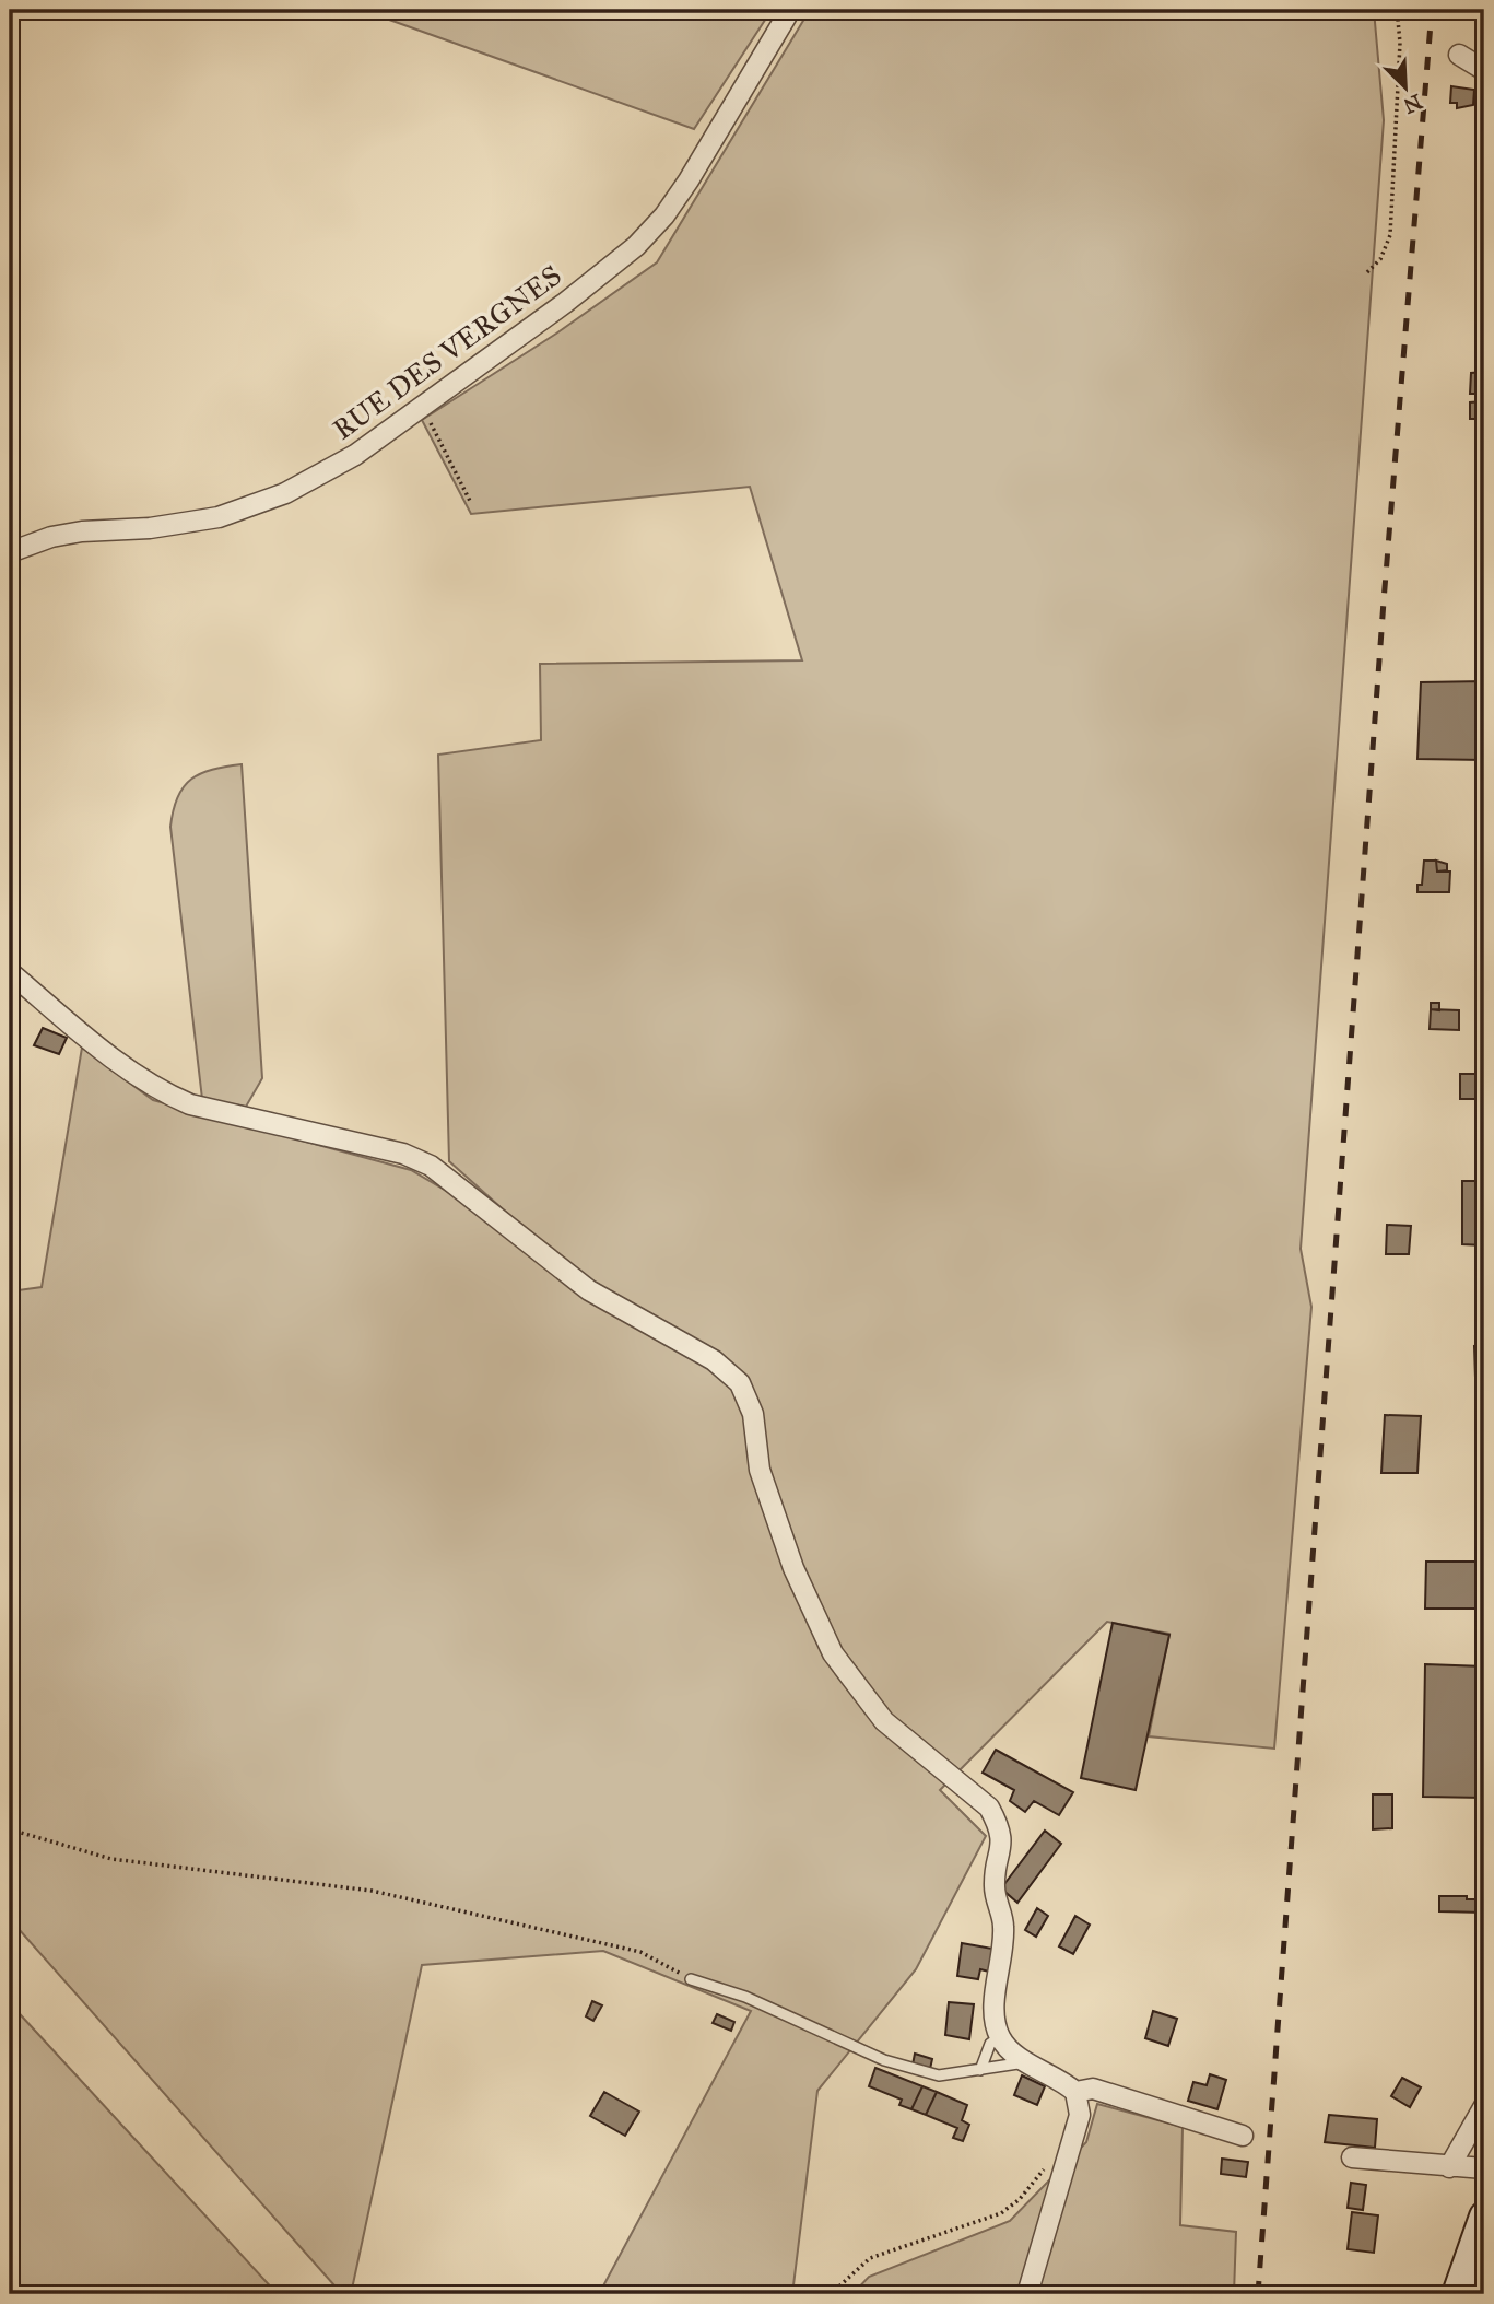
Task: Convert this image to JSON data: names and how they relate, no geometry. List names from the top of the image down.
{
  "streets": {
    "street": ["RUE DES VERGNES"]
  },
  "north": "bottom right"
}
